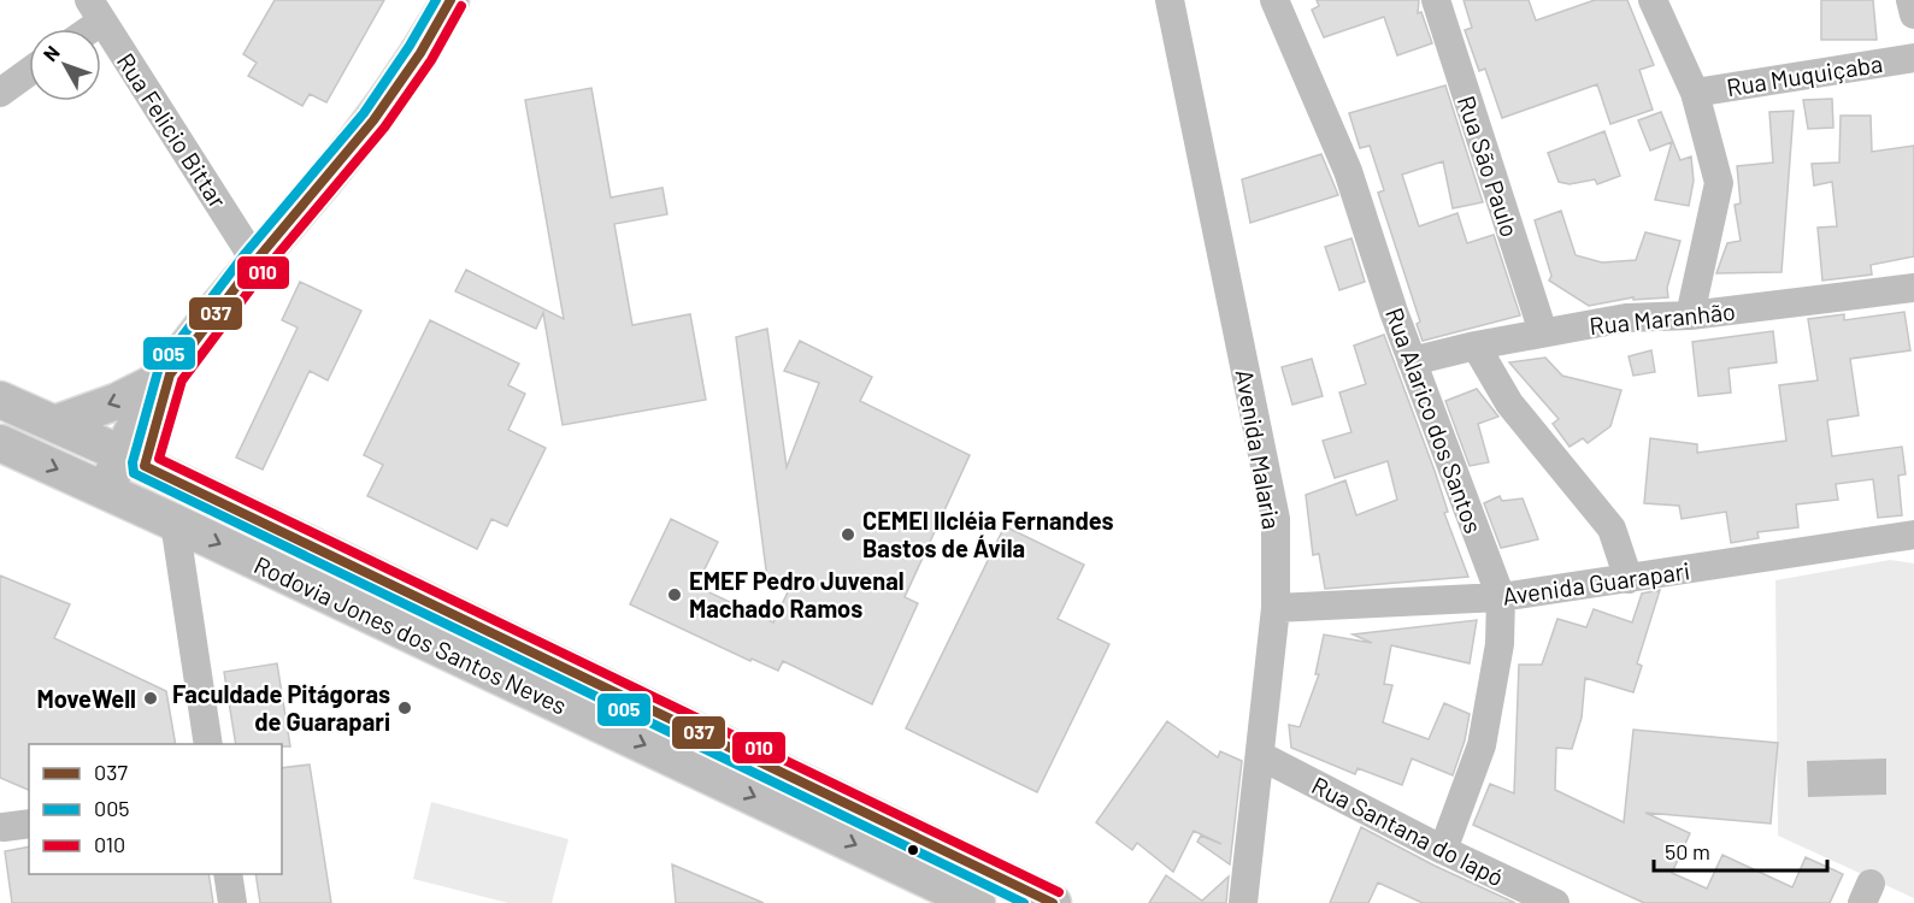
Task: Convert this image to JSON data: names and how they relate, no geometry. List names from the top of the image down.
{
  "streets": {
    "main road": ["Rodovia Jones dos Santos Neves"],
    "street": [
      "Rua Muquiçaba",
      "Rua Felicio Bittar",
      "Rua São Paulo",
      "Rua Maranhão",
      "Rua Alarico dos Santos",
      "Avenida Malaria",
      "Avenida Guarapari",
      "Rua Santana do Iapó"
    ]
  },
  "crossings": [
    ["Rua São Paulo", "Rua Maranhão"],
    ["Rua Maranhão", "Rua Alarico dos Santos"],
    ["Rua Alarico dos Santos", "Avenida Guarapari"],
    ["Rua Alarico dos Santos", "Rua Santana do Iapó"],
    ["Avenida Malaria", "Avenida Guarapari"],
    ["Avenida Malaria", "Rua Santana do Iapó"]
  ],
  "places": [
    "CEMEI Ilcléia Fernandes Bastos de Ávila",
    "EMEF Pedro Juvenal Machado Ramos",
    "MoveWell",
    "Faculdade Pitágoras de Guarapari"
  ],
  "lines": ["transit line 037", "transit line 005", "transit line 010"],
  "legend": ["037", "005", "010"],
  "scale_bar": "50 m",
  "north": "top left"
}
